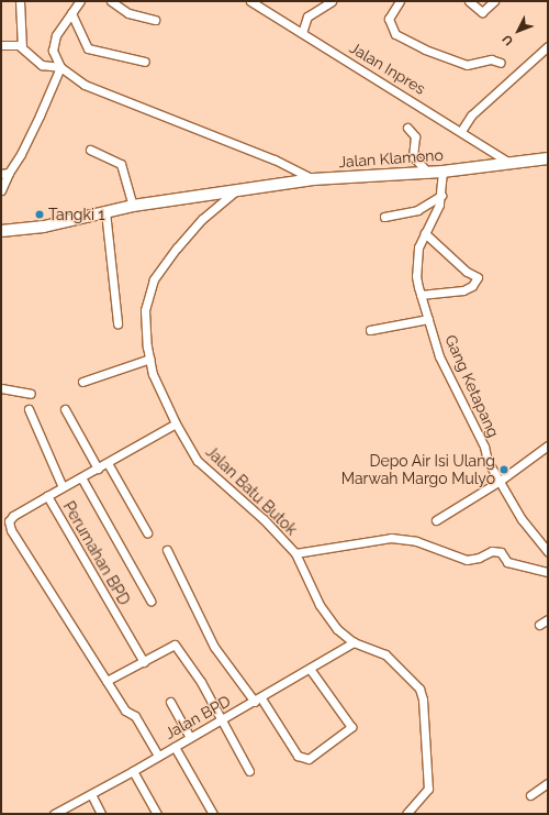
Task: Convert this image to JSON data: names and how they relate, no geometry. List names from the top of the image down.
{
  "streets": {
    "main road": ["Jalan Klamono"],
    "street": [
      "Jalan Inpres",
      "Gang Ketapang",
      "Jalan Batu Butok",
      "Perumahan BPD",
      "Jalan BPD"
    ]
  },
  "crossings": [
    ["Jalan Inpres", "Jalan Klamono"],
    ["Jalan Klamono", "Jalan Batu Butok"],
    ["Jalan Batu Butok", "Perumahan BPD"],
    ["Jalan Batu Butok", "Jalan BPD"]
  ],
  "places": ["Tangki 1", "Depo Air Isi Ulang Marwah Margo Mulyo"],
  "north": "bottom left"
}
